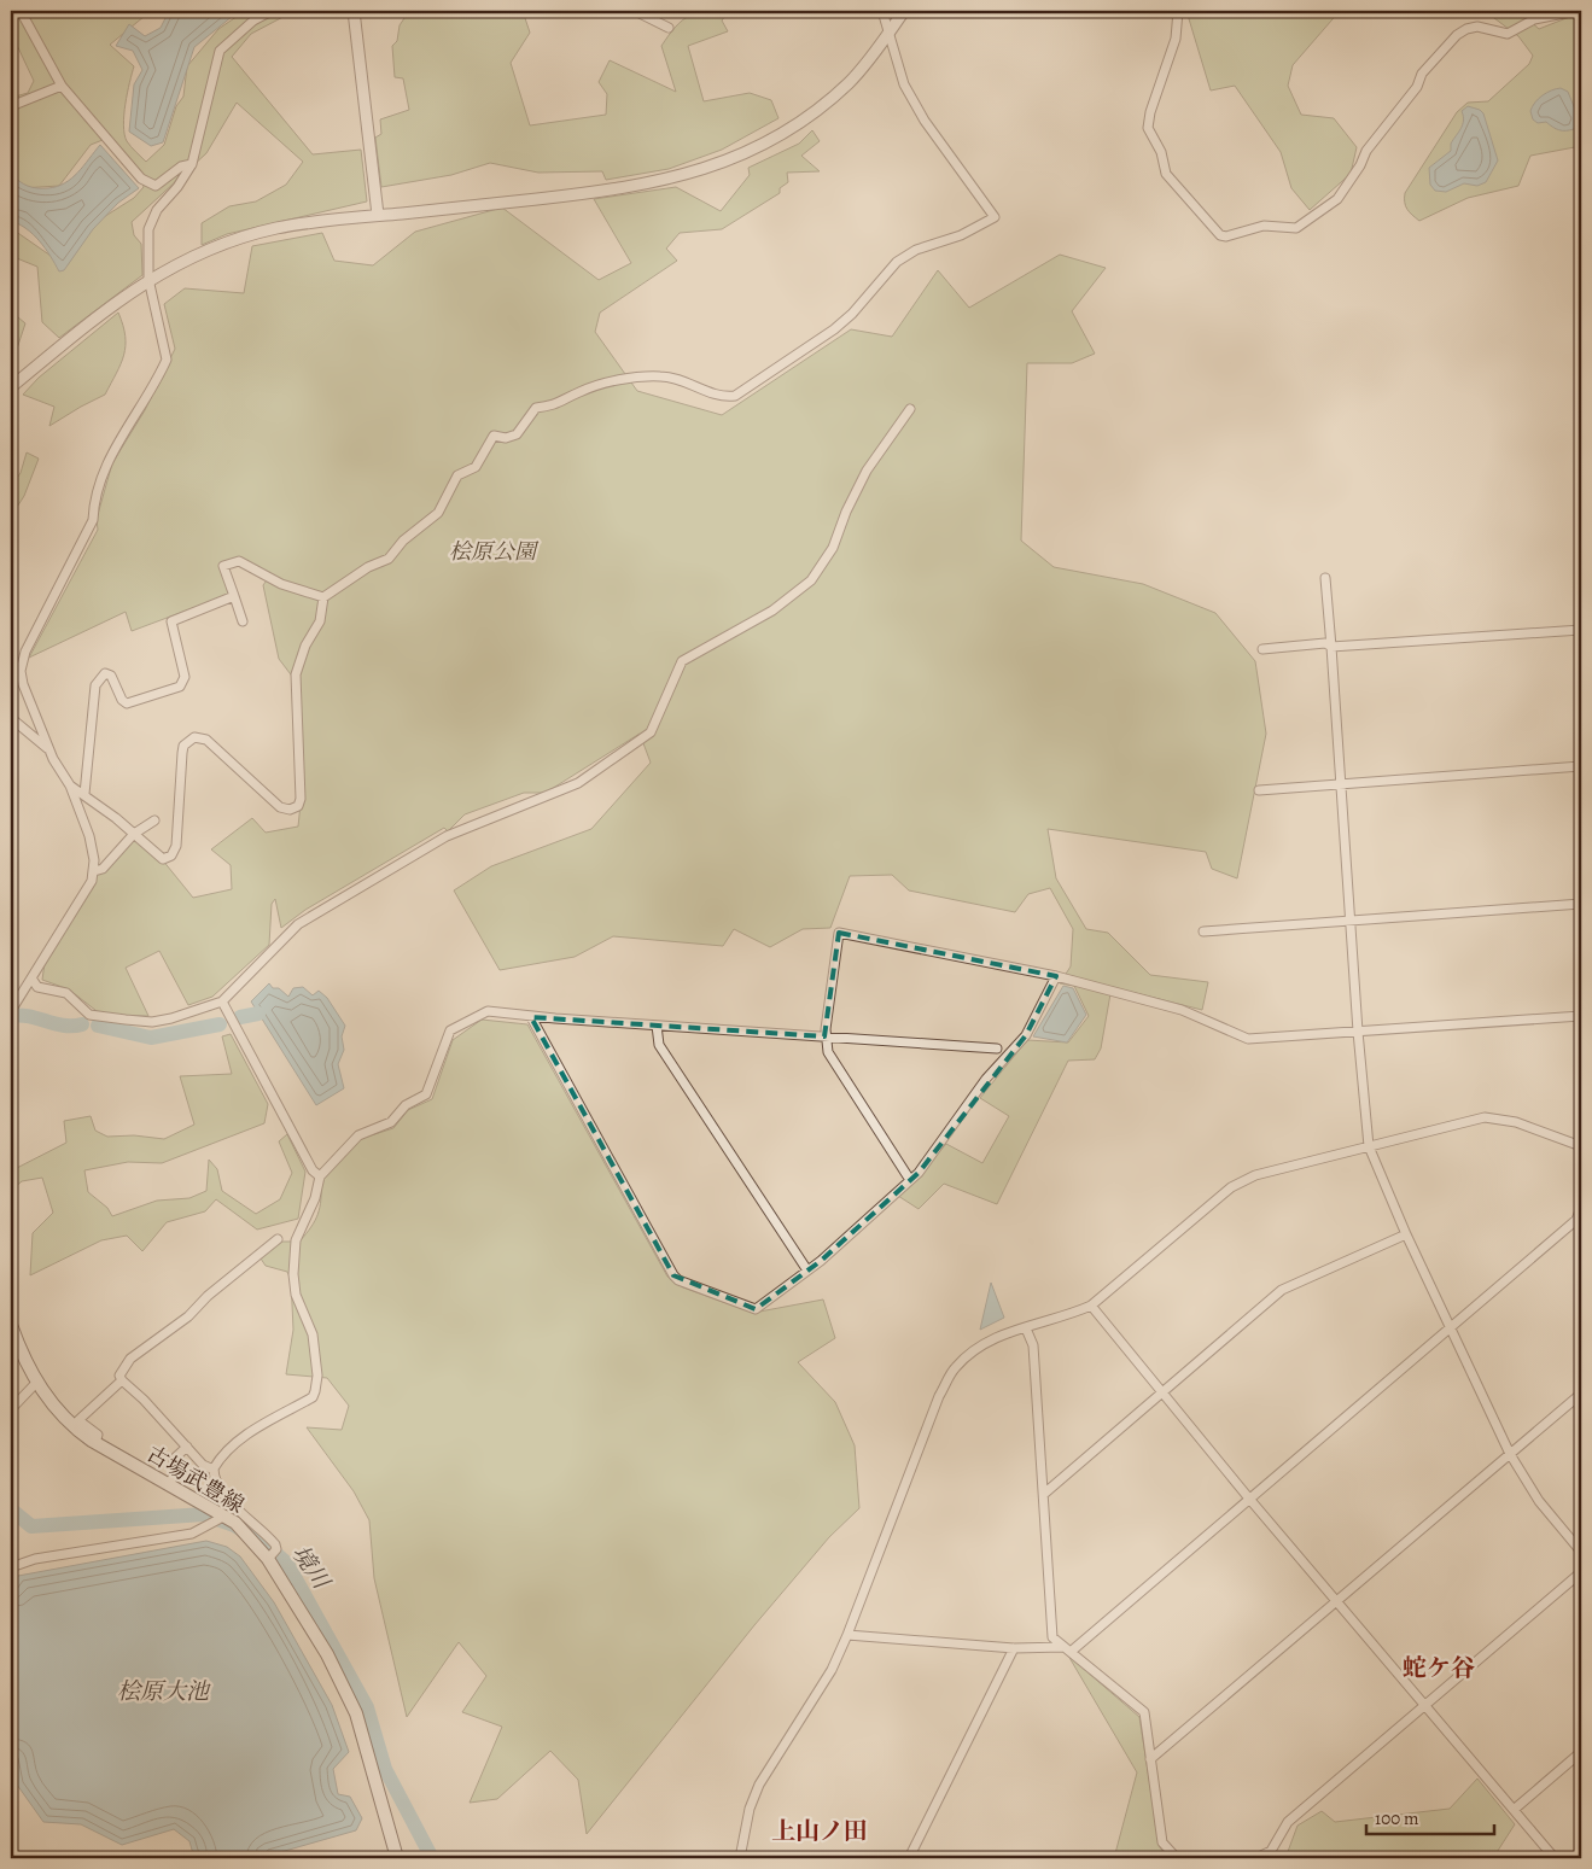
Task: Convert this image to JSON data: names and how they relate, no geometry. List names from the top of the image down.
{
  "streets": {
    "main road": ["古場武豊線"]
  },
  "districts": ["蛇ケ谷", "上山ノ田"],
  "water": ["境川", "桧原大池"],
  "parks": ["桧原公園"],
  "scale_bar": "100 m"
}
